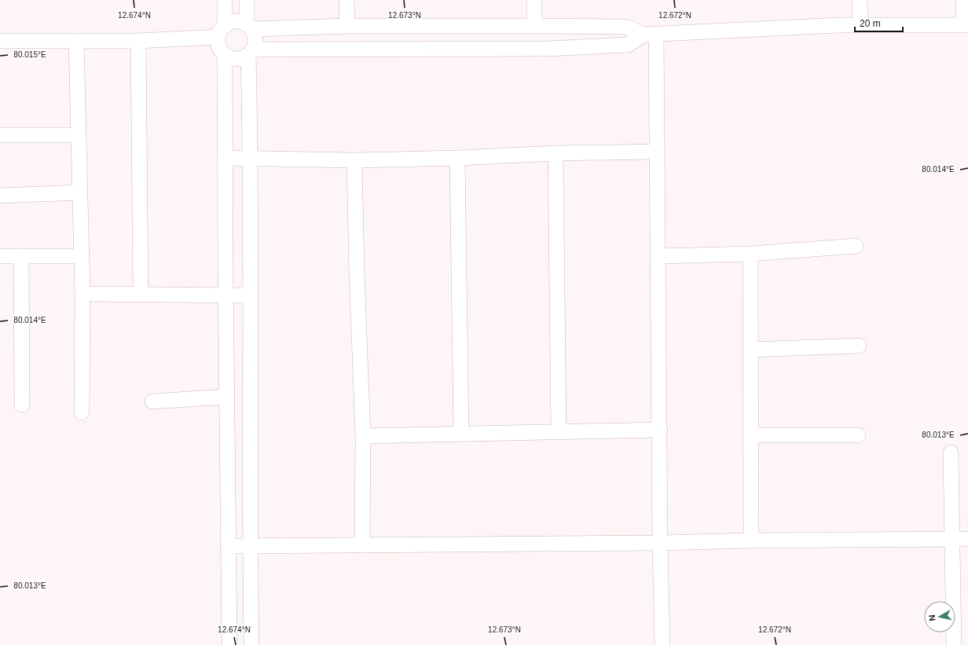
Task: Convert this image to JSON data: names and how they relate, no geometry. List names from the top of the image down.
{
  "scale_bar": "20 m",
  "north": "left",
  "coordinates": [
    "12.674°N",
    "12.673°N",
    "12.672°N",
    "80.015°E",
    "80.014°E",
    "80.013°E"
  ]
}
